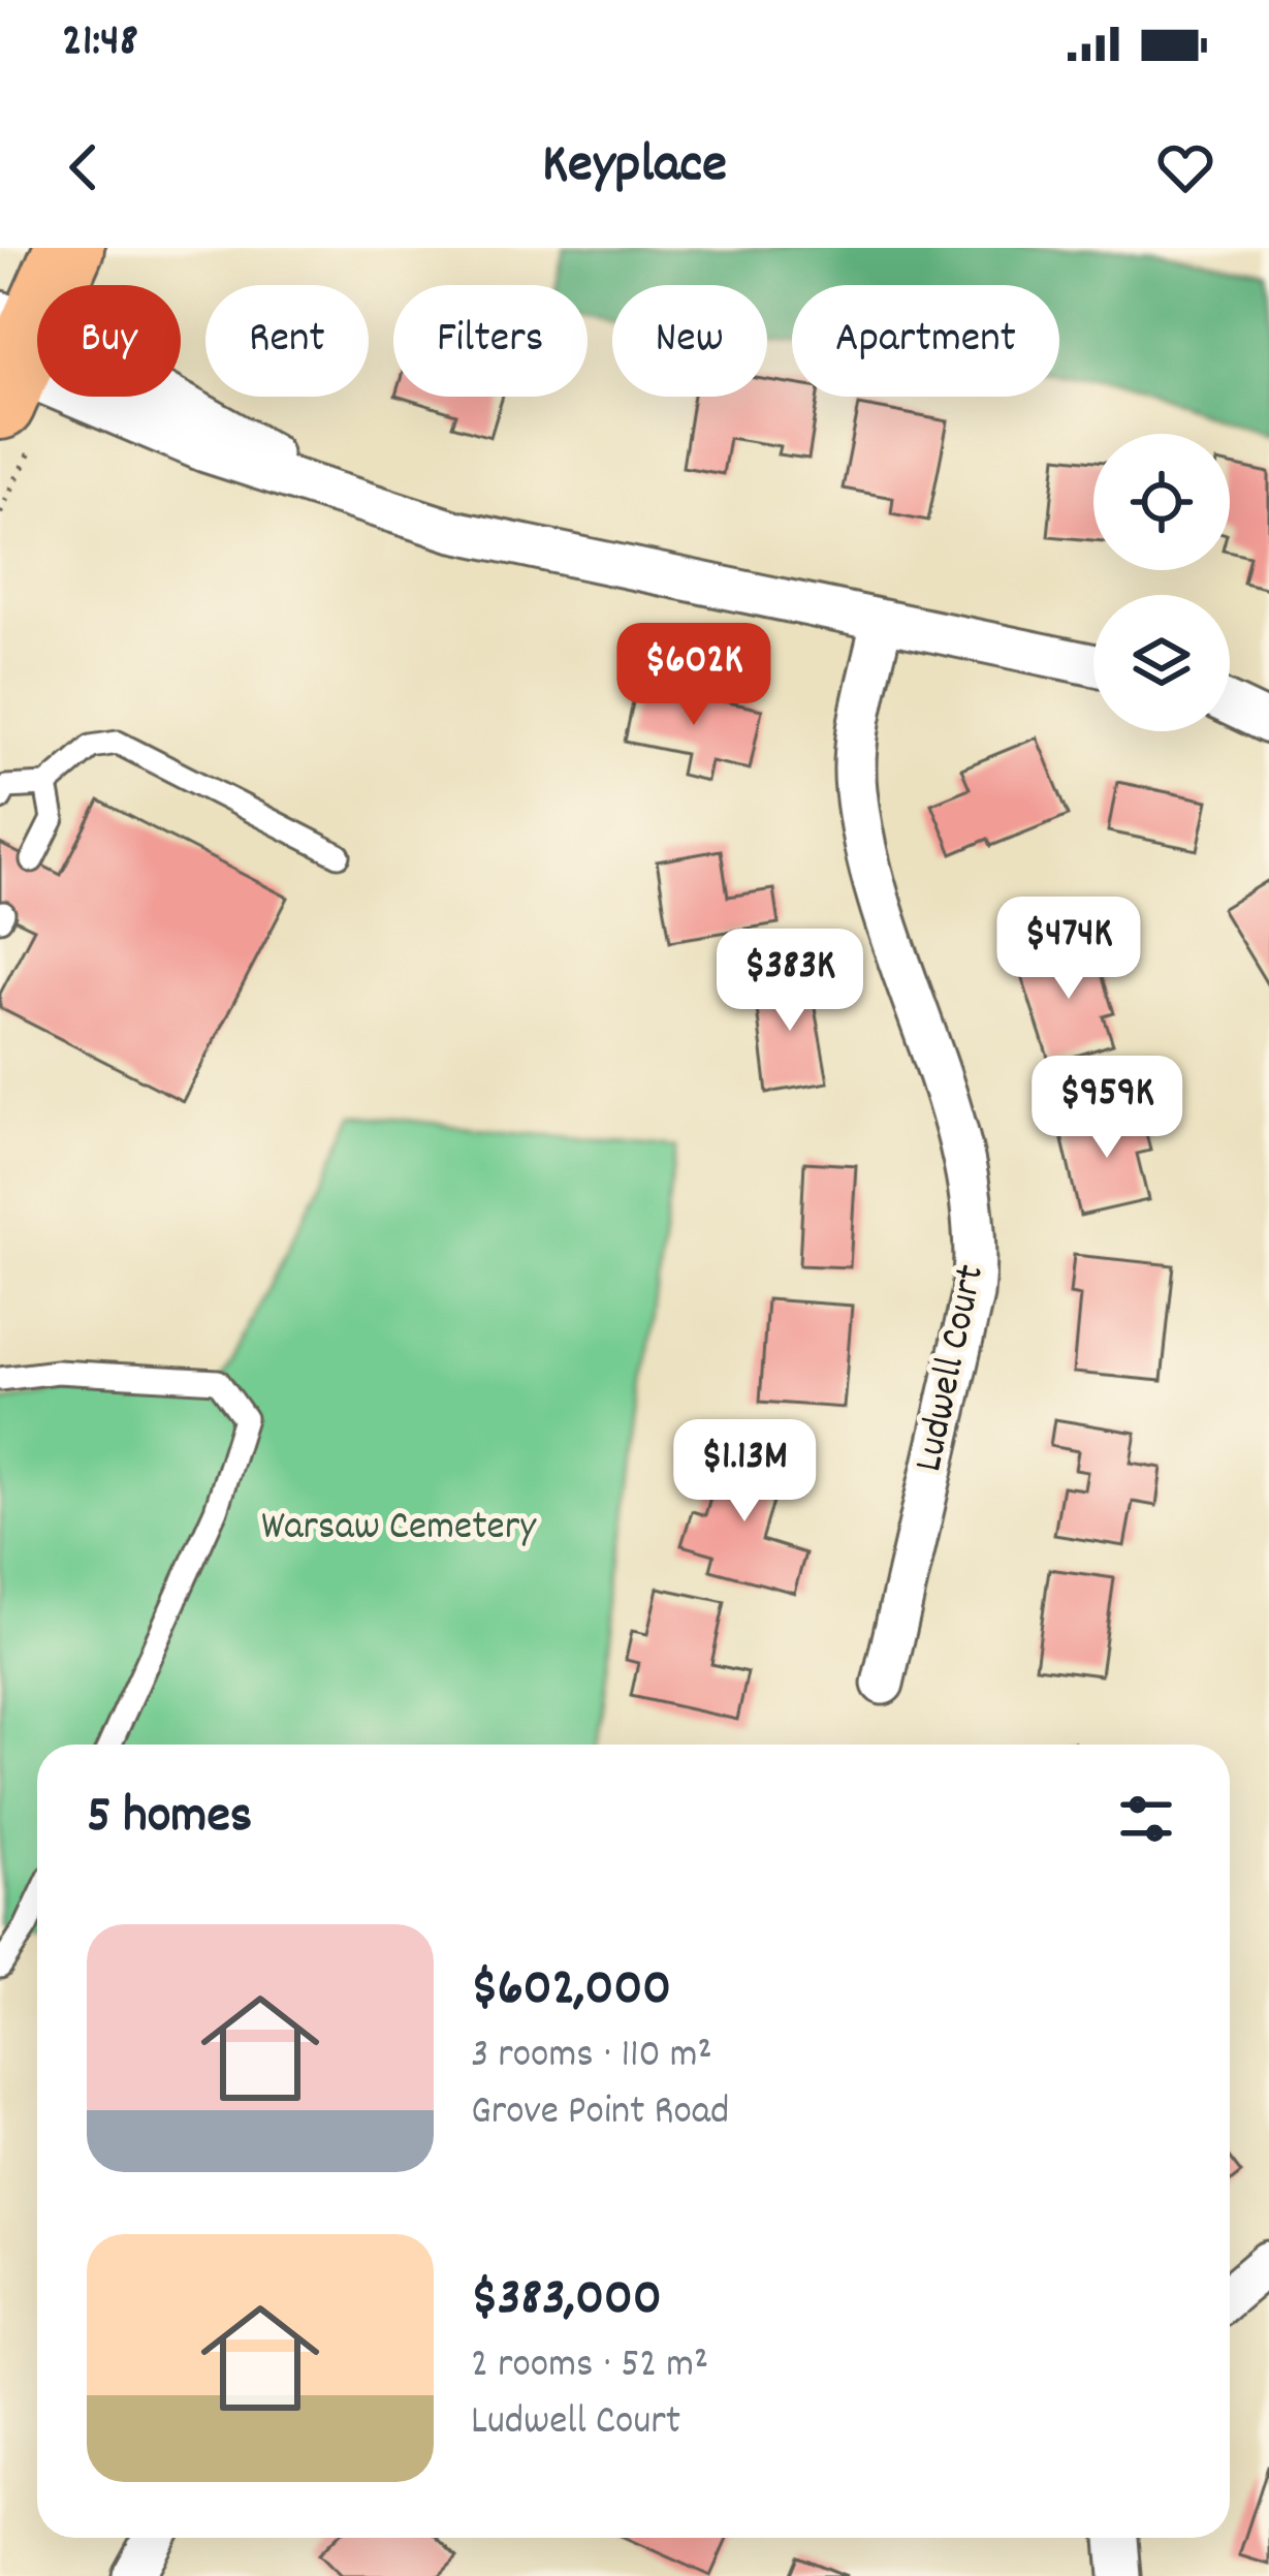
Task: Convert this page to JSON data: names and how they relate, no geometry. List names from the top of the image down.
{
  "streets": {
    "street": ["Ludwell Court"]
  },
  "parks": ["Warsaw Cemetery"],
  "page": {
    "status": "21:48",
    "header": "Keyplace",
    "chip": [
      "Buy",
      "Rent",
      "Filters",
      "New",
      "Apartment"
    ],
    "price": [
      "$602K",
      "$474K",
      "$383K",
      "$959K",
      "$1.13M"
    ],
    "heading": "5 homes",
    "list": [
      {
        "name": "$602,000",
        "note": "3 rooms · 110 m² · Grove Point Road"
      },
      {
        "name": "$383,000",
        "note": "2 rooms · 52 m² · Ludwell Court"
      }
    ]
  }
}
